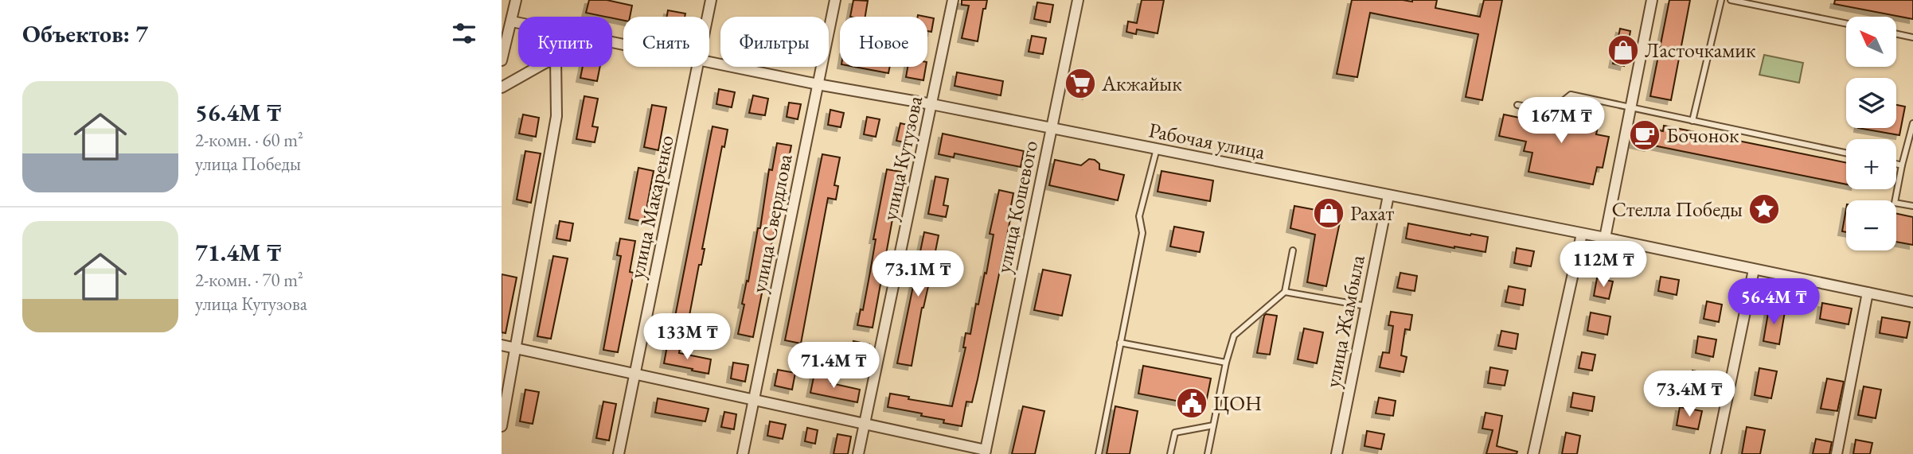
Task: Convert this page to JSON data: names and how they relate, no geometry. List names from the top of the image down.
{
  "streets": {
    "street": [
      "Рабочая улица",
      "улица Кутузова",
      "улица Макаренко",
      "улица Кошевого",
      "улица Свердлова",
      "улица Жамбыла"
    ]
  },
  "crossings": [
    ["Рабочая улица", "улица Кутузова"],
    ["Рабочая улица", "улица Кошевого"],
    ["Рабочая улица", "улица Свердлова"],
    ["Рабочая улица", "улица Жамбыла"]
  ],
  "places": {
    "shop": ["Ласточкамик", "Рахат"],
    "supermarket": ["Акжайык"],
    "cafe": ["Бочонок"],
    "place": ["Стелла Победы"],
    "public building": ["ЦОН"]
  },
  "north": "top left",
  "page": {
    "heading": "Объектов: 7",
    "map_buttons": ["+", "−"],
    "chip": [
      "Купить",
      "Снять",
      "Фильтры",
      "Новое"
    ],
    "list": [
      {
        "name": "56.4M ₸",
        "note": "2-комн. · 60 m² · улица Победы"
      },
      {
        "name": "71.4M ₸",
        "note": "2-комн. · 70 m² · улица Кутузова"
      }
    ],
    "price": [
      "167M ₸",
      "112M ₸",
      "73.1M ₸",
      "56.4M ₸",
      "133M ₸",
      "71.4M ₸",
      "73.4M ₸"
    ]
  }
}
